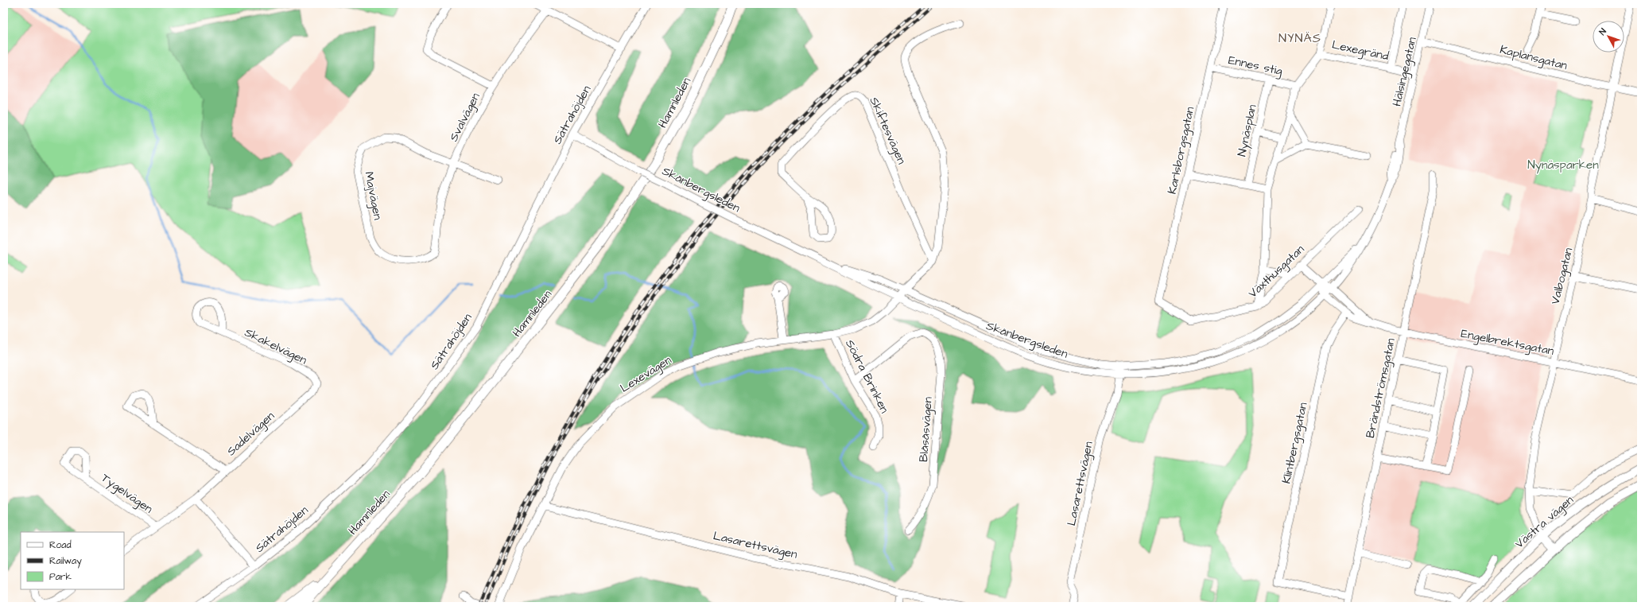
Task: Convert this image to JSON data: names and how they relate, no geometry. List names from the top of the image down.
{
  "streets": {
    "main road": ["Hamnleden", "Valbogatan", "Västra vägen"],
    "street": [
      "Lexegränd",
      "Kaplansgatan",
      "Ennes stig",
      "Hälsingegatan",
      "Sätrahöjden",
      "Svalvägen",
      "Skiftesvägen",
      "Nynäsplan",
      "Karlsborgsgatan",
      "Skånbergsleden",
      "Majvägen",
      "Växthusgatan",
      "Engelbrektsgatan",
      "Skakelvägen",
      "Lexevägen",
      "Södra Brinken",
      "Brändströmsgatan",
      "Blåsåsvägen",
      "Sadelvägen",
      "Klintbergsgatan",
      "Lasarettsvägen",
      "Tygelvägen"
    ]
  },
  "crossings": [
    ["Lexegränd", "Hälsingegatan"],
    ["Kaplansgatan", "Hälsingegatan"],
    ["Kaplansgatan", "Valbogatan"],
    ["Ennes stig", "Nynäsplan"],
    ["Ennes stig", "Karlsborgsgatan"],
    ["Hälsingegatan", "Skånbergsleden"],
    ["Hälsingegatan", "Engelbrektsgatan"],
    ["Sätrahöjden", "Skånbergsleden"],
    ["Svalvägen", "Majvägen"],
    ["Karlsborgsgatan", "Växthusgatan"],
    ["Skånbergsleden", "Engelbrektsgatan"],
    ["Skånbergsleden", "Lexevägen"],
    ["Skånbergsleden", "Lasarettsvägen"],
    ["Valbogatan", "Engelbrektsgatan"],
    ["Valbogatan", "Västra vägen"],
    ["Engelbrektsgatan", "Brändströmsgatan"],
    ["Engelbrektsgatan", "Klintbergsgatan"],
    ["Skakelvägen", "Sadelvägen"],
    ["Lexevägen", "Södra Brinken"],
    ["Lexevägen", "Lasarettsvägen"],
    ["Södra Brinken", "Blåsåsvägen"],
    ["Brändströmsgatan", "Klintbergsgatan"],
    ["Sadelvägen", "Tygelvägen"]
  ],
  "districts": ["NYNÄS"],
  "parks": ["Nynäsparken"],
  "legend": ["Road", "Railway", "Park"],
  "north": "top left"
}
